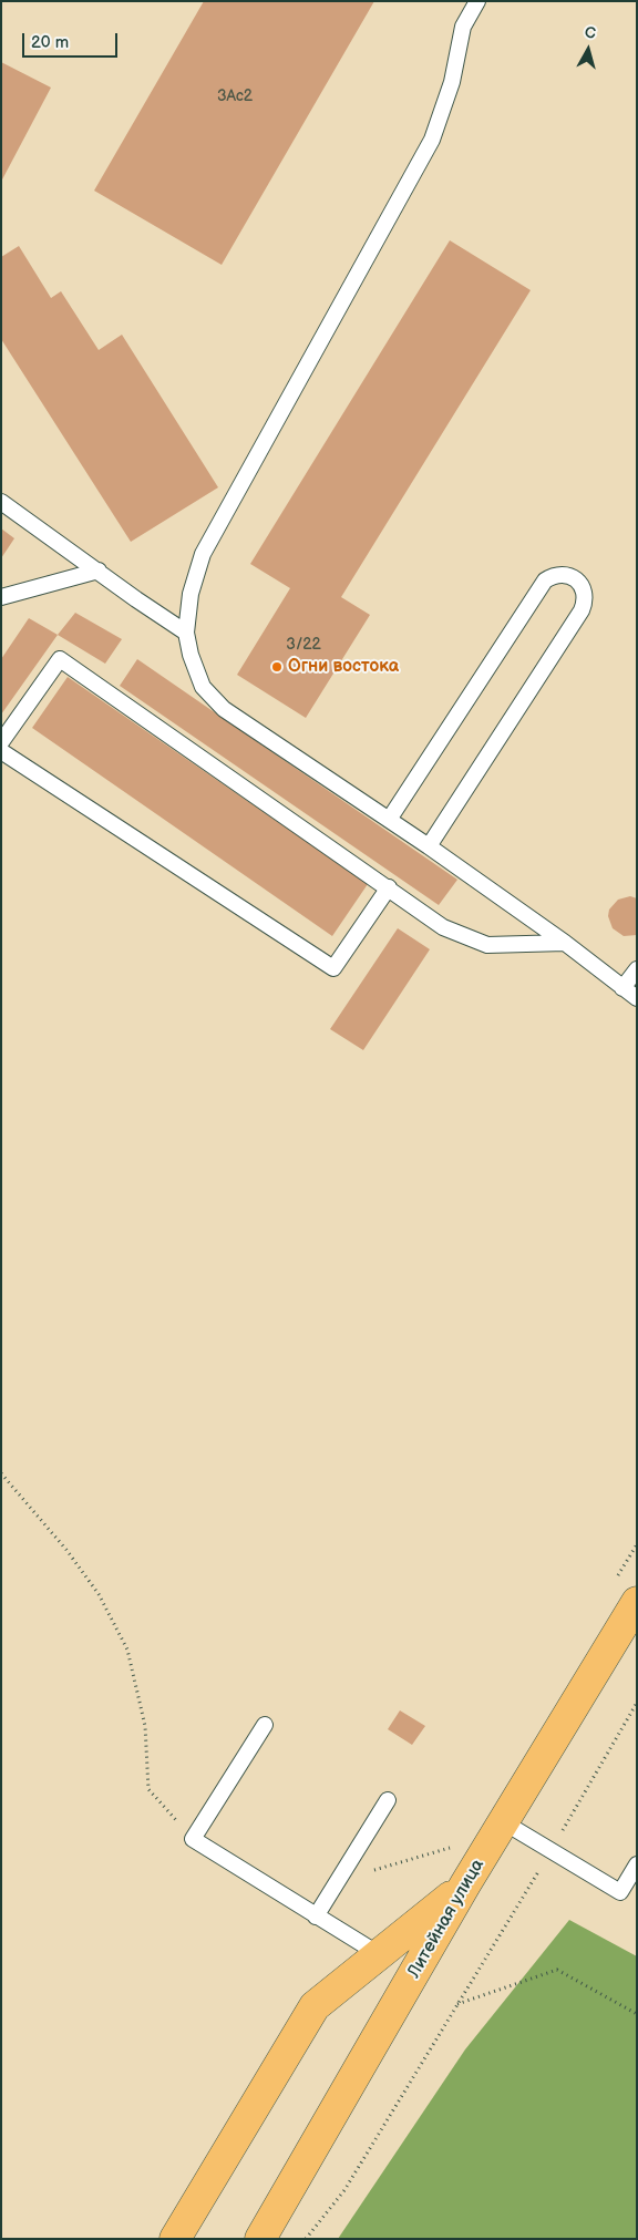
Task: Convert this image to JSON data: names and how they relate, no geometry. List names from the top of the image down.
{
  "streets": {
    "main road": ["Литейная улица"]
  },
  "places": ["Огни востока"],
  "house_numbers": ["3Ас2", "3/22"],
  "scale_bar": "20 m",
  "north": "top"
}
